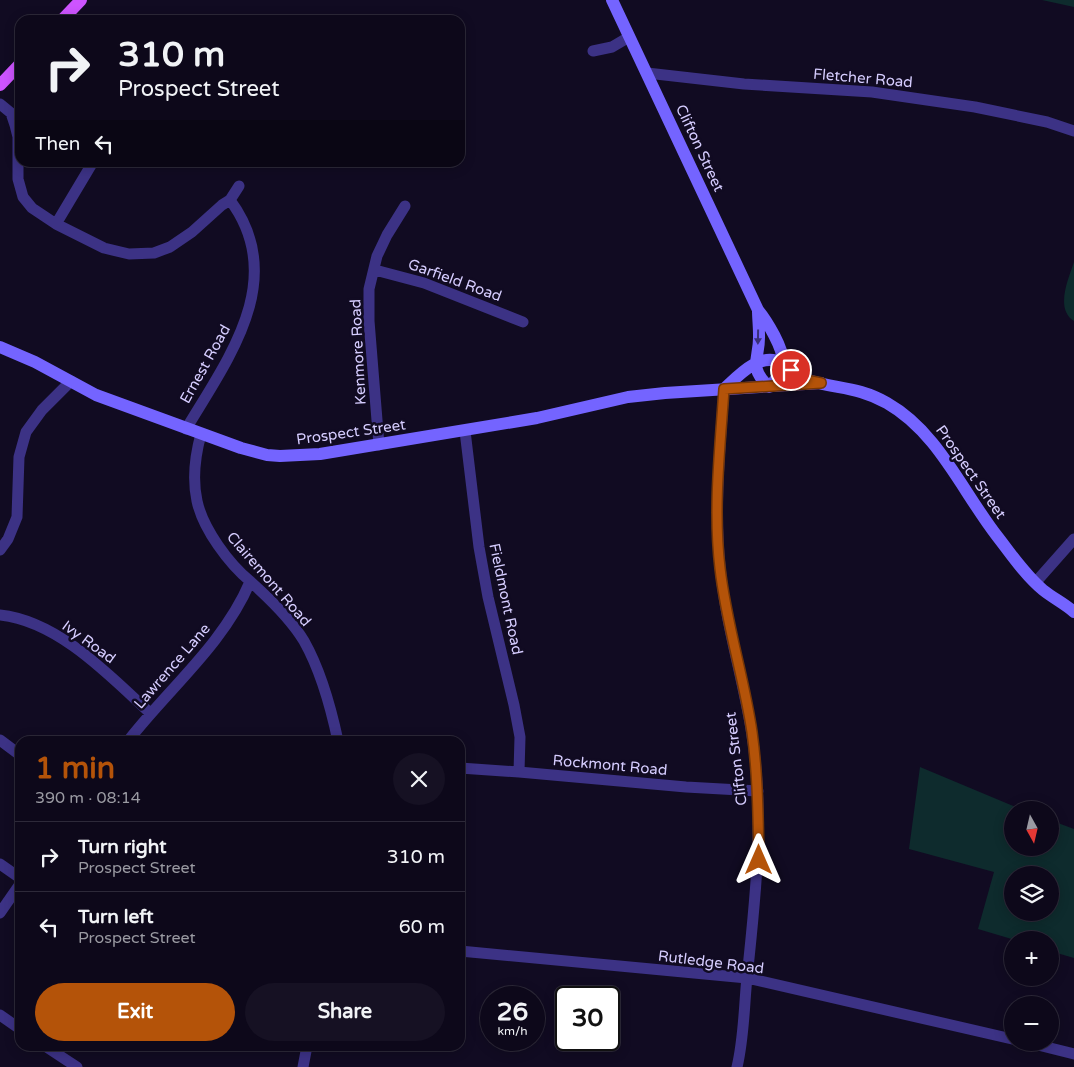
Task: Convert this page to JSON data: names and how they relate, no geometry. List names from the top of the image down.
{
  "streets": {
    "main road": ["Clifton Street", "Prospect Street"],
    "street": [
      "Fletcher Road",
      "Garfield Road",
      "Kenmore Road",
      "Ernest Road",
      "Clairemont Road",
      "Fieldmont Road",
      "Ivy Road",
      "Lawrence Lane",
      "Rockmont Road",
      "Rutledge Road"
    ]
  },
  "crossings": [
    ["Fletcher Road", "Clifton Street"],
    ["Clifton Street", "Prospect Street"],
    ["Clifton Street", "Rockmont Road"],
    ["Clifton Street", "Rutledge Road"],
    ["Garfield Road", "Kenmore Road"],
    ["Kenmore Road", "Prospect Street"],
    ["Ernest Road", "Prospect Street"],
    ["Prospect Street", "Clairemont Road"],
    ["Prospect Street", "Fieldmont Road"],
    ["Clairemont Road", "Lawrence Lane"],
    ["Fieldmont Road", "Rockmont Road"],
    ["Ivy Road", "Lawrence Lane"]
  ],
  "north": "bottom",
  "page": {
    "turn": ["310 m", "Prospect Street"],
    "then": "Then",
    "heading": ["1 min", "390 m · 08:14"],
    "map_buttons": ["+", "−"],
    "list": [
      {
        "name": "Turn right",
        "note": "Prospect Street",
        "value": "310 m"
      },
      {
        "name": "Turn left",
        "note": "Prospect Street",
        "value": "60 m"
      }
    ],
    "buttons": ["Exit", "Share"],
    "speed": "26 km/h",
    "limit": "30"
  }
}
